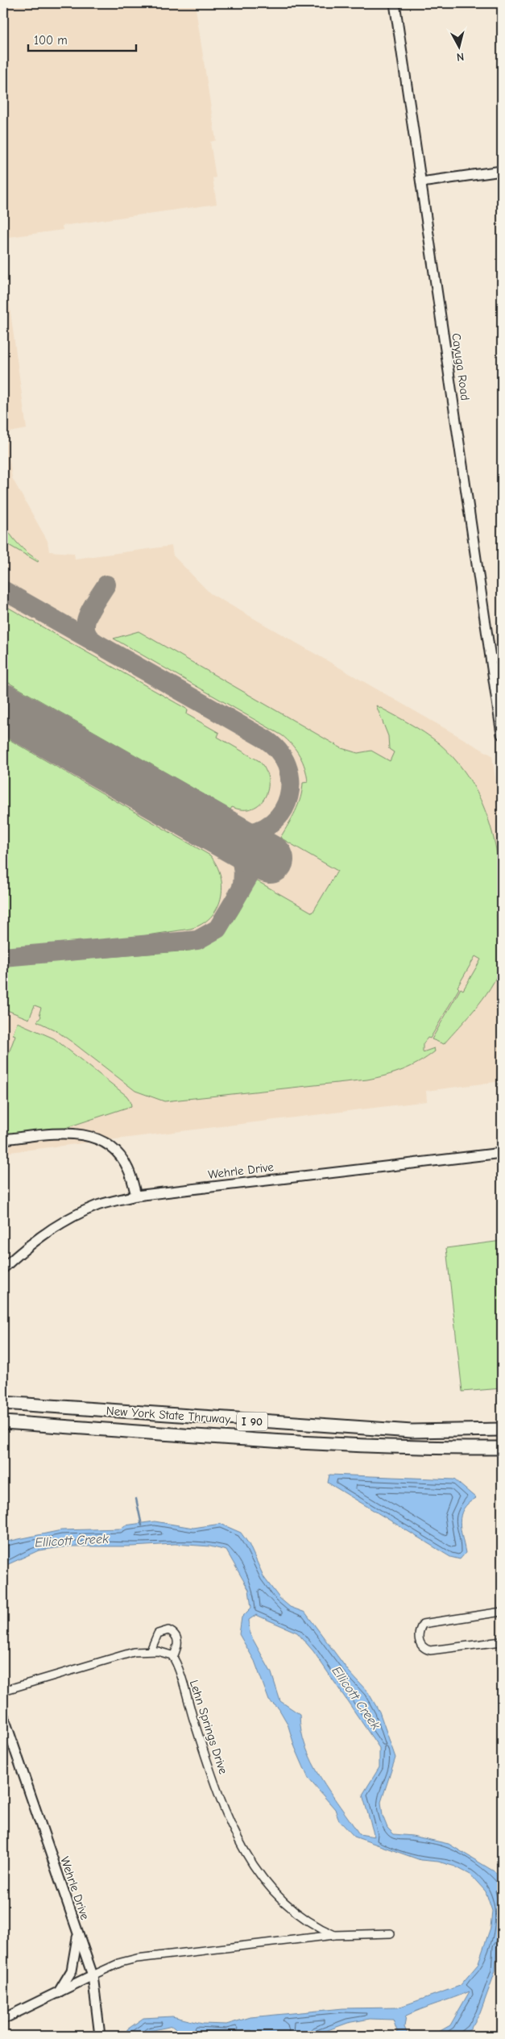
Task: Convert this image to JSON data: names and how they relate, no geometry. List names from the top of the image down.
{
  "streets": {
    "highway": ["New York State Thruway", "I 90"],
    "street": ["Cayuga Road", "Wehrle Drive", "Lehn Springs Drive"]
  },
  "crossings": [
    ["Wehrle Drive", "Lehn Springs Drive"]
  ],
  "water": ["Ellicott Creek"],
  "scale_bar": "100 m",
  "north": "bottom"
}
